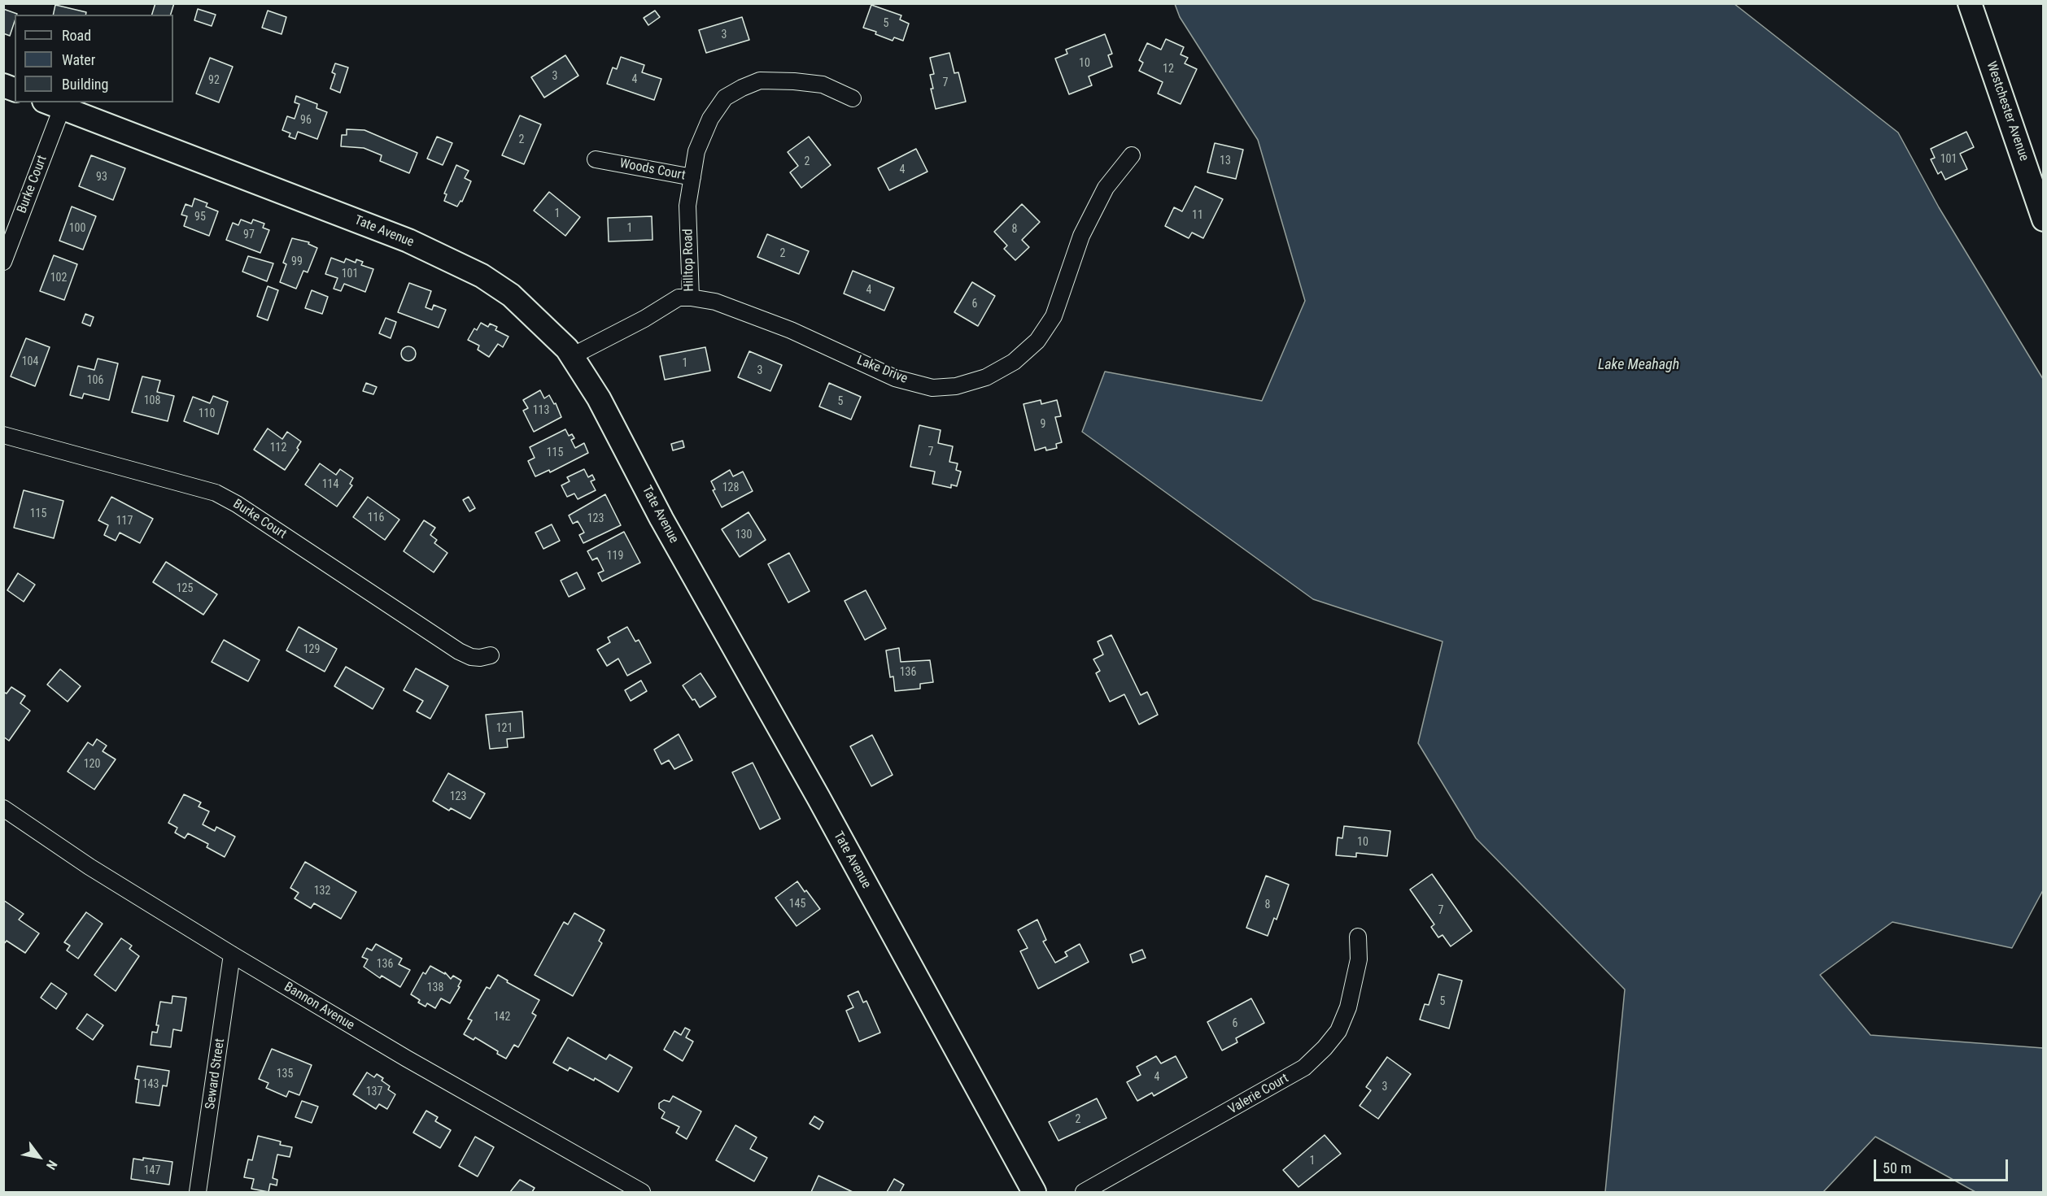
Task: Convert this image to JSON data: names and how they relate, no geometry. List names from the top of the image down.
{
  "streets": {
    "street": [
      "Westchester Avenue",
      "Woods Court",
      "Burke Court",
      "Tate Avenue",
      "Hilltop Road",
      "Lake Drive",
      "Bannon Avenue",
      "Seward Street",
      "Valerie Court"
    ]
  },
  "crossings": [
    ["Woods Court", "Hilltop Road"],
    ["Burke Court", "Tate Avenue"],
    ["Tate Avenue", "Hilltop Road"],
    ["Hilltop Road", "Lake Drive"],
    ["Bannon Avenue", "Seward Street"]
  ],
  "water": ["Lake Meahagh"],
  "house_numbers": [
    "5",
    "3",
    "10",
    "12",
    "3",
    "4",
    "92",
    "7",
    "96",
    "2",
    "101",
    "13",
    "2",
    "4",
    "93",
    "1",
    "11",
    "95",
    "100",
    "1",
    "8",
    "97",
    "2",
    "99",
    "101",
    "102",
    "4",
    "6",
    "104",
    "1",
    "3",
    "106",
    "108",
    "5",
    "113",
    "110",
    "9",
    "112",
    "7",
    "115",
    "114",
    "128",
    "115",
    "116",
    "123",
    "117",
    "130",
    "119",
    "125",
    "129",
    "136",
    "121",
    "120",
    "123",
    "10",
    "132",
    "145",
    "8",
    "7",
    "136",
    "138",
    "5",
    "142",
    "6",
    "135",
    "4",
    "143",
    "3",
    "137",
    "2",
    "1",
    "147"
  ],
  "legend": ["Road", "Water", "Building"],
  "scale_bar": "50 m",
  "north": "bottom right"
}
